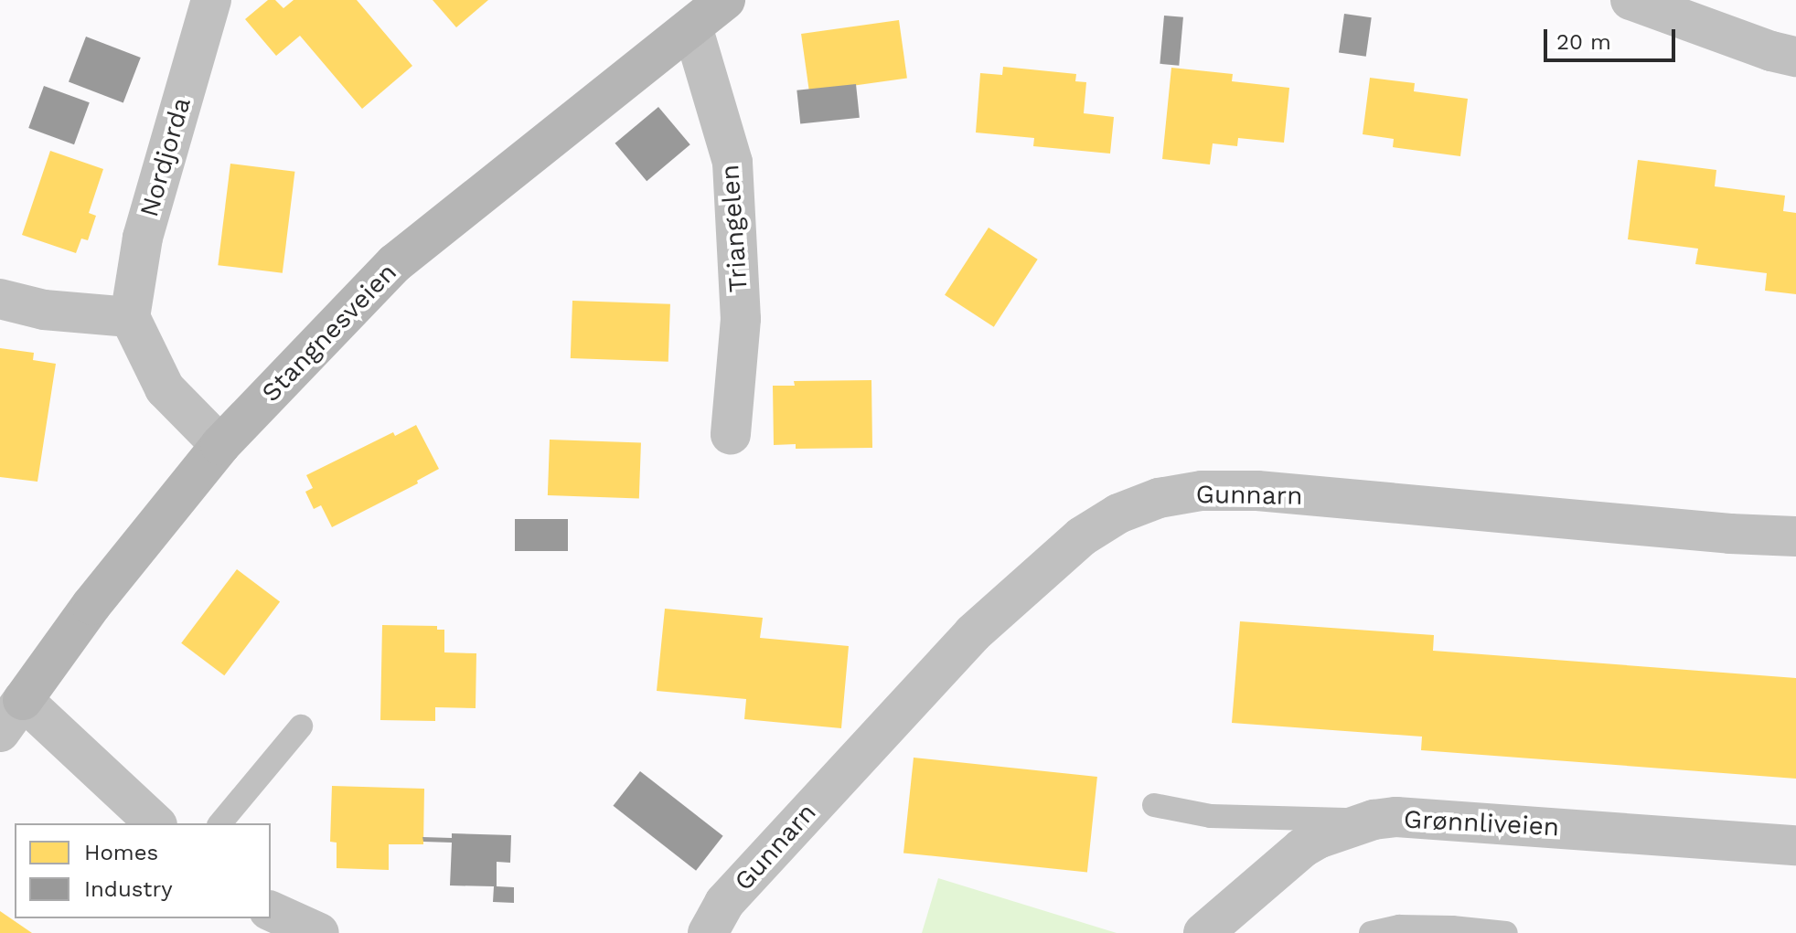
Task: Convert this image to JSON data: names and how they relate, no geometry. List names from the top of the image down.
{
  "streets": {
    "main road": ["Stangnesveien"],
    "street": [
      "Nordjorda",
      "Triangelen",
      "Gunnarn",
      "Grønnliveien"
    ]
  },
  "crossings": [
    ["Triangelen", "Stangnesveien"]
  ],
  "legend": ["Homes", "Industry"],
  "scale_bar": "20 m"
}
